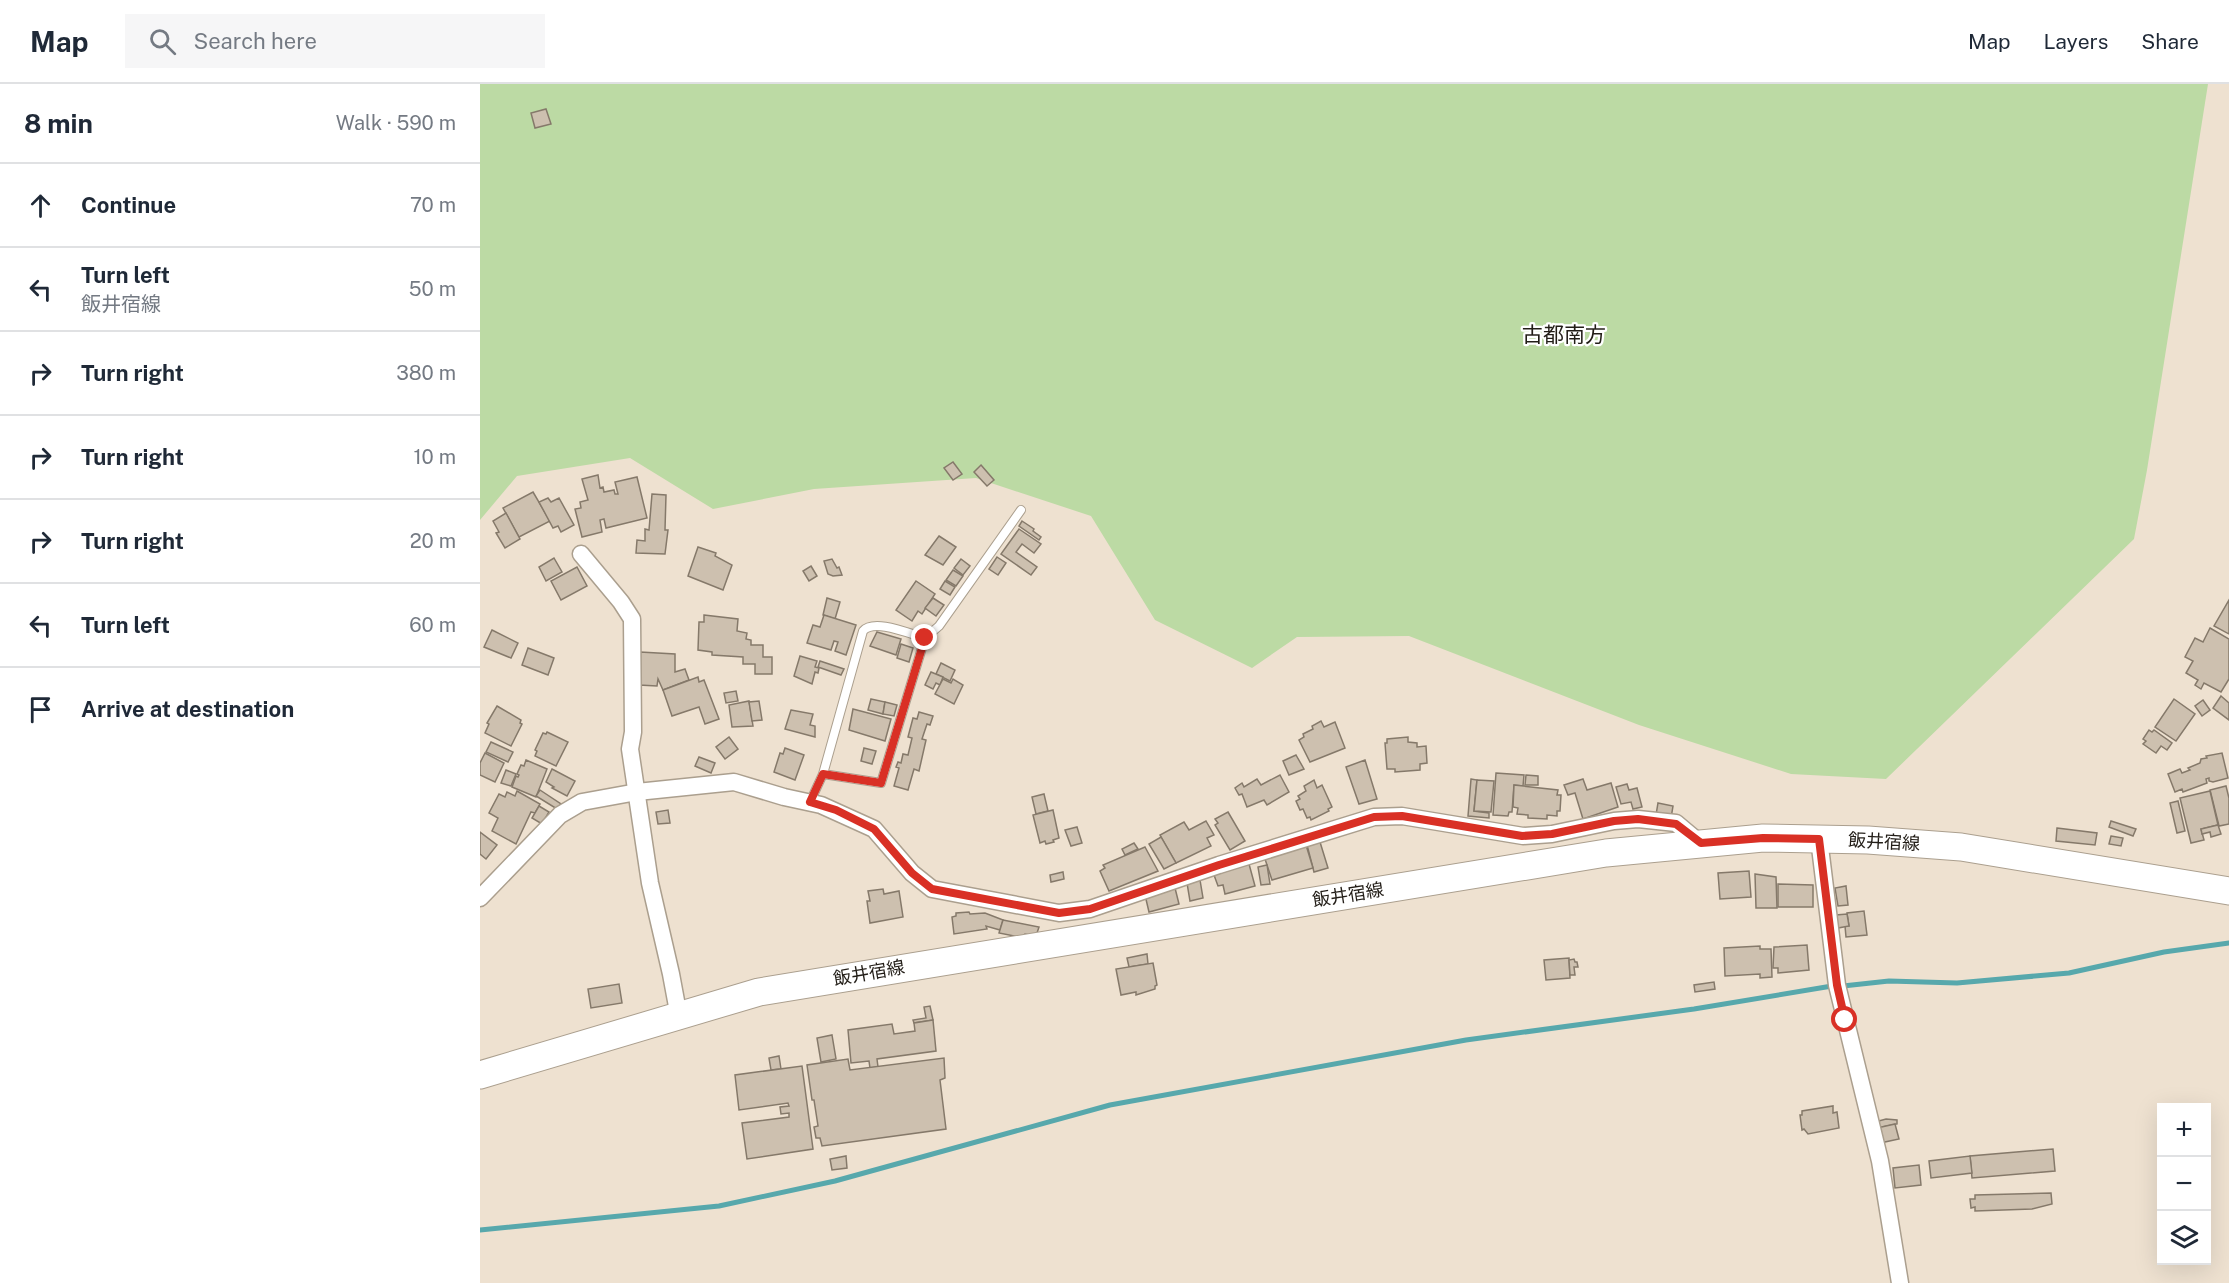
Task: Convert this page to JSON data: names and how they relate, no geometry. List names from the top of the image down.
{
  "streets": {
    "main road": ["飯井宿線"]
  },
  "districts": ["古都南方"],
  "page": {
    "header": "Map",
    "search": "Search here",
    "nav": ["Map", "Layers", "Share"],
    "heading": ["8 min", "Walk · 590 m"],
    "list": [
      ["Continue", "70 m"],
      ["Turn left", "飯井宿線", "50 m"],
      ["Turn right", "380 m"],
      ["Turn right", "10 m"],
      ["Turn right", "20 m"],
      ["Turn left", "60 m"],
      "Arrive at destination"
    ],
    "map_buttons": ["+", "−"]
  }
}
